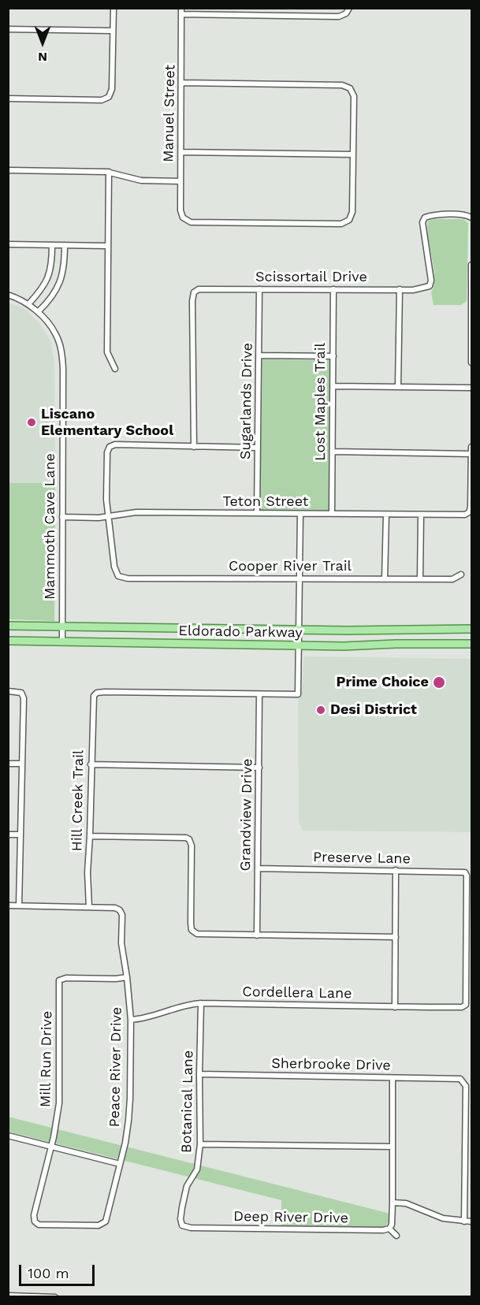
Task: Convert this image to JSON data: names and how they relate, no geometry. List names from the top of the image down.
{
  "streets": {
    "main road": ["Eldorado Parkway"],
    "street": [
      "Manuel Street",
      "Scissortail Drive",
      "Sugarlands Drive",
      "Lost Maples Trail",
      "Teton Street",
      "Mammoth Cave Lane",
      "Cooper River Trail",
      "Hill Creek Trail",
      "Grandview Drive",
      "Preserve Lane",
      "Cordellera Lane",
      "Mill Run Drive",
      "Sherbrooke Drive",
      "Peace River Drive",
      "Botanical Lane",
      "Deep River Drive"
    ]
  },
  "crossings": [
    ["Scissortail Drive", "Sugarlands Drive"],
    ["Scissortail Drive", "Lost Maples Trail"],
    ["Sugarlands Drive", "Teton Street"],
    ["Lost Maples Trail", "Teton Street"],
    ["Teton Street", "Mammoth Cave Lane"],
    ["Teton Street", "Cooper River Trail"],
    ["Mammoth Cave Lane", "Eldorado Parkway"],
    ["Hill Creek Trail", "Grandview Drive"],
    ["Hill Creek Trail", "Peace River Drive"],
    ["Grandview Drive", "Preserve Lane"],
    ["Preserve Lane", "Cordellera Lane"],
    ["Cordellera Lane", "Peace River Drive"],
    ["Cordellera Lane", "Botanical Lane"],
    ["Mill Run Drive", "Peace River Drive"],
    ["Sherbrooke Drive", "Botanical Lane"],
    ["Botanical Lane", "Deep River Drive"]
  ],
  "places": ["Liscano Elementary School", "Prime Choice", "Desi District"],
  "scale_bar": "100 m",
  "north": "bottom"
}
